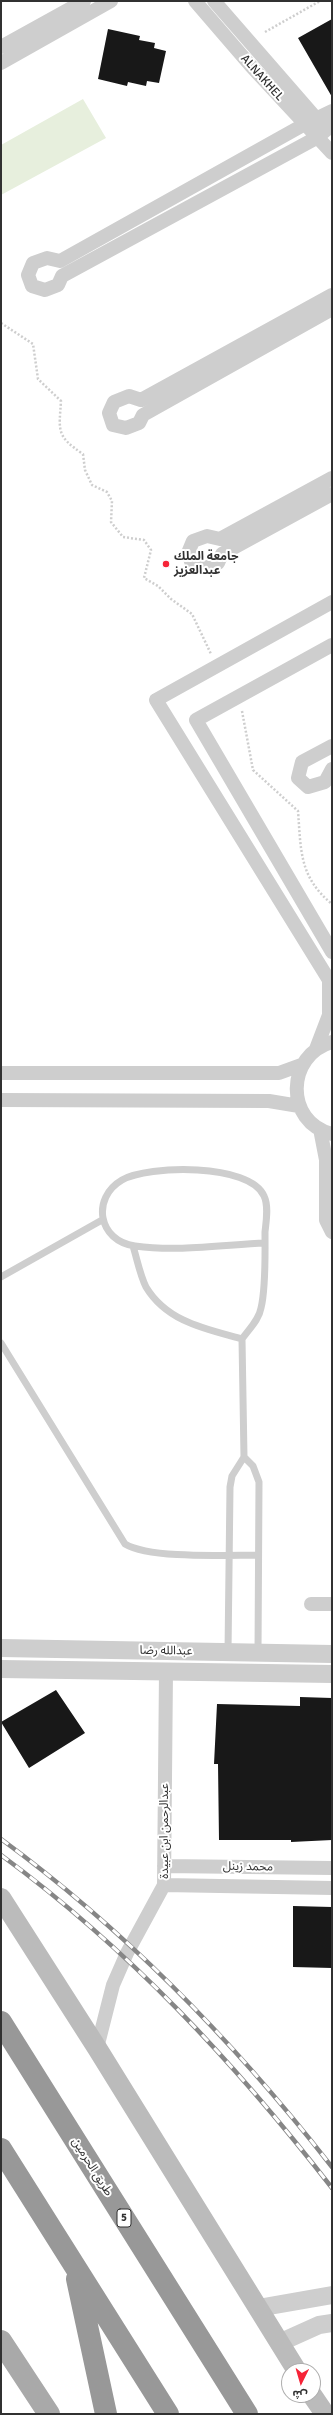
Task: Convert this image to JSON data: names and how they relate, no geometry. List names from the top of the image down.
{
  "streets": {
    "highway": ["طريق الحرمين", "5"],
    "street": [
      "ALNAKHEL",
      "عبدالله رضا",
      "عبدالرحمن ابن عبيدة",
      "محمد زينل"
    ]
  },
  "crossings": [
    ["عبدالله رضا", "عبدالرحمن ابن عبيدة"],
    ["عبدالرحمن ابن عبيدة", "محمد زينل"]
  ],
  "places": ["جامعة الملك عبدالعزيز"],
  "north": "bottom"
}
